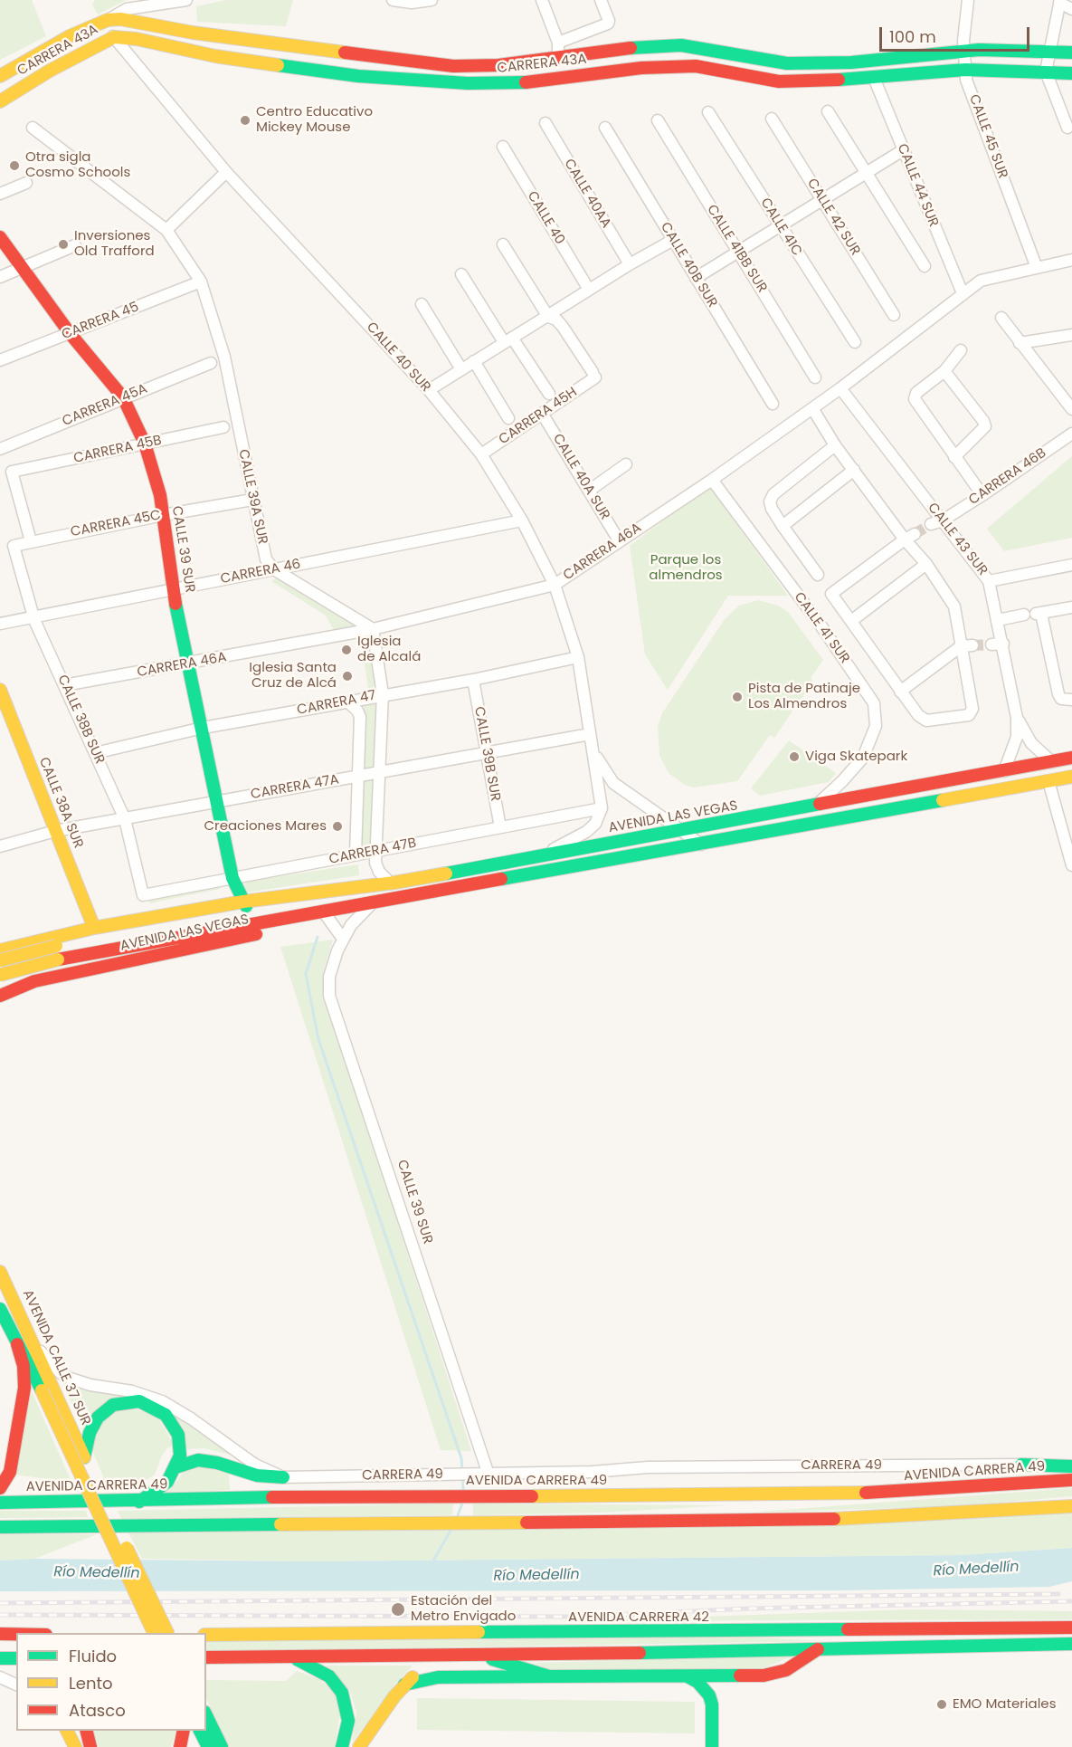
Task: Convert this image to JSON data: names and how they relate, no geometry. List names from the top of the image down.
{
  "streets": {
    "main road": [
      "CARRERA 43A",
      "CALLE 39 SUR",
      "CALLE 38A SUR",
      "AVENIDA LAS VEGAS",
      "AVENIDA CALLE 37 SUR",
      "AVENIDA CARRERA 49",
      "AVENIDA CARRERA 42"
    ],
    "street": [
      "CALLE 45 SUR",
      "CALLE 44 SUR",
      "CALLE 40AA",
      "CALLE 42 SUR",
      "CALLE 40",
      "CALLE 41C",
      "CALLE 41BB SUR",
      "CALLE 40B SUR",
      "CARRERA 45",
      "CALLE 40 SUR",
      "CARRERA 45A",
      "CARRERA 45H",
      "CARRERA 45B",
      "CALLE 40A SUR",
      "CARRERA 46B",
      "CALLE 39A SUR",
      "CARRERA 45C",
      "CALLE 43 SUR",
      "CARRERA 46A",
      "CARRERA 46",
      "CALLE 41 SUR",
      "CARRERA 47",
      "CALLE 38B SUR",
      "CALLE 39B SUR",
      "CARRERA 47A",
      "CARRERA 47B",
      "CARRERA 49"
    ]
  },
  "crossings": [
    ["CARRERA 43A", "CALLE 45 SUR"],
    ["CARRERA 43A", "CALLE 44 SUR"],
    ["CARRERA 43A", "CALLE 40 SUR"],
    ["CALLE 45 SUR", "CARRERA 46A"],
    ["CALLE 44 SUR", "CARRERA 46A"],
    ["CARRERA 45", "CALLE 39A SUR"],
    ["CARRERA 45", "CALLE 39 SUR"],
    ["CALLE 40 SUR", "CARRERA 45H"],
    ["CALLE 40 SUR", "CARRERA 46A"],
    ["CALLE 40 SUR", "CARRERA 46"],
    ["CALLE 40 SUR", "CARRERA 47"],
    ["CALLE 40 SUR", "CARRERA 47A"],
    ["CALLE 40 SUR", "AVENIDA LAS VEGAS"],
    ["CALLE 40 SUR", "CARRERA 47B"],
    ["CARRERA 45A", "CALLE 39 SUR"],
    ["CARRERA 45H", "CALLE 40A SUR"],
    ["CARRERA 45B", "CARRERA 45C"],
    ["CARRERA 45B", "CALLE 39 SUR"],
    ["CALLE 40A SUR", "CARRERA 46A"],
    ["CARRERA 46B", "CALLE 43 SUR"],
    ["CALLE 39A SUR", "CARRERA 45C"],
    ["CALLE 39A SUR", "CARRERA 46"],
    ["CARRERA 45C", "CALLE 39 SUR"],
    ["CARRERA 45C", "CALLE 38B SUR"],
    ["CALLE 43 SUR", "CARRERA 46A"],
    ["CALLE 39 SUR", "CARRERA 46A"],
    ["CALLE 39 SUR", "CARRERA 46"],
    ["CALLE 39 SUR", "CARRERA 47"],
    ["CALLE 39 SUR", "CARRERA 47A"],
    ["CALLE 39 SUR", "AVENIDA LAS VEGAS"],
    ["CALLE 39 SUR", "CARRERA 47B"],
    ["CALLE 39 SUR", "CARRERA 49"],
    ["CARRERA 46A", "CALLE 41 SUR"],
    ["CARRERA 46A", "CALLE 38B SUR"],
    ["CARRERA 46", "CALLE 38B SUR"],
    ["CALLE 41 SUR", "AVENIDA LAS VEGAS"],
    ["CARRERA 47", "CALLE 38B SUR"],
    ["CARRERA 47", "CALLE 39B SUR"],
    ["CALLE 38B SUR", "CARRERA 47A"],
    ["CALLE 38B SUR", "CARRERA 47B"],
    ["CALLE 39B SUR", "CARRERA 47A"],
    ["CALLE 39B SUR", "CARRERA 47B"],
    ["CARRERA 47A", "CALLE 38A SUR"],
    ["CALLE 38A SUR", "AVENIDA LAS VEGAS"],
    ["AVENIDA CALLE 37 SUR", "CARRERA 49"]
  ],
  "water": ["Río Medellín"],
  "parks": ["Parque los almendros"],
  "places": [
    "Centro Educativo Mickey Mouse",
    "Otra sigla Cosmo Schools",
    "Inversiones Old Trafford",
    "Iglesia de Alcalá",
    "Iglesia Santa Cruz de Alcá",
    "Pista de Patinaje Los Almendros",
    "Viga Skatepark",
    "Creaciones Mares",
    "Estación del Metro Envigado",
    "EMO Materiales"
  ],
  "legend": ["Fluido", "Lento", "Atasco"],
  "scale_bar": "100 m"
}
